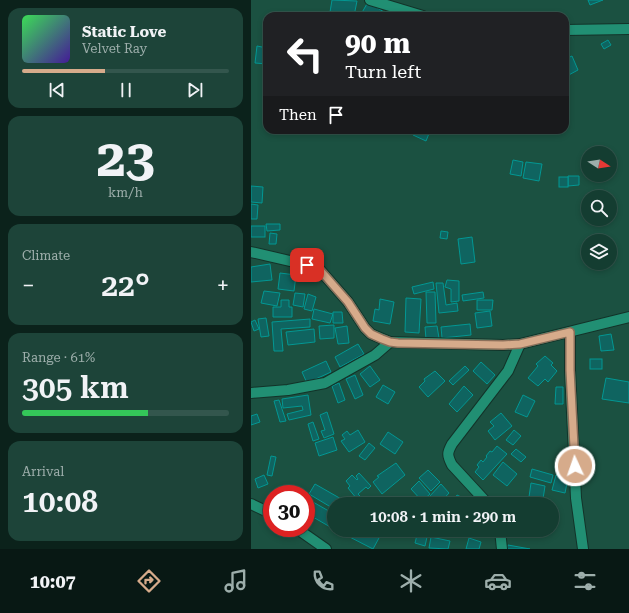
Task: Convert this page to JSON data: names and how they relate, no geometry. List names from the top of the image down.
{
  "north": "right",
  "page": {
    "turn": ["90 m", "Turn left"],
    "song": ["Static Love", "Velvet Ray"],
    "then": "Then",
    "tile": [
      ["23", "km/h"],
      "Climate",
      ["Range · 61%", "305 km"],
      ["Arrival", "10:08"]
    ],
    "heat": ["−", "22°", "+"],
    "limit": "30",
    "trip": "10:08 · 1 min · 290 m",
    "tabs": "10:07"
  }
}
